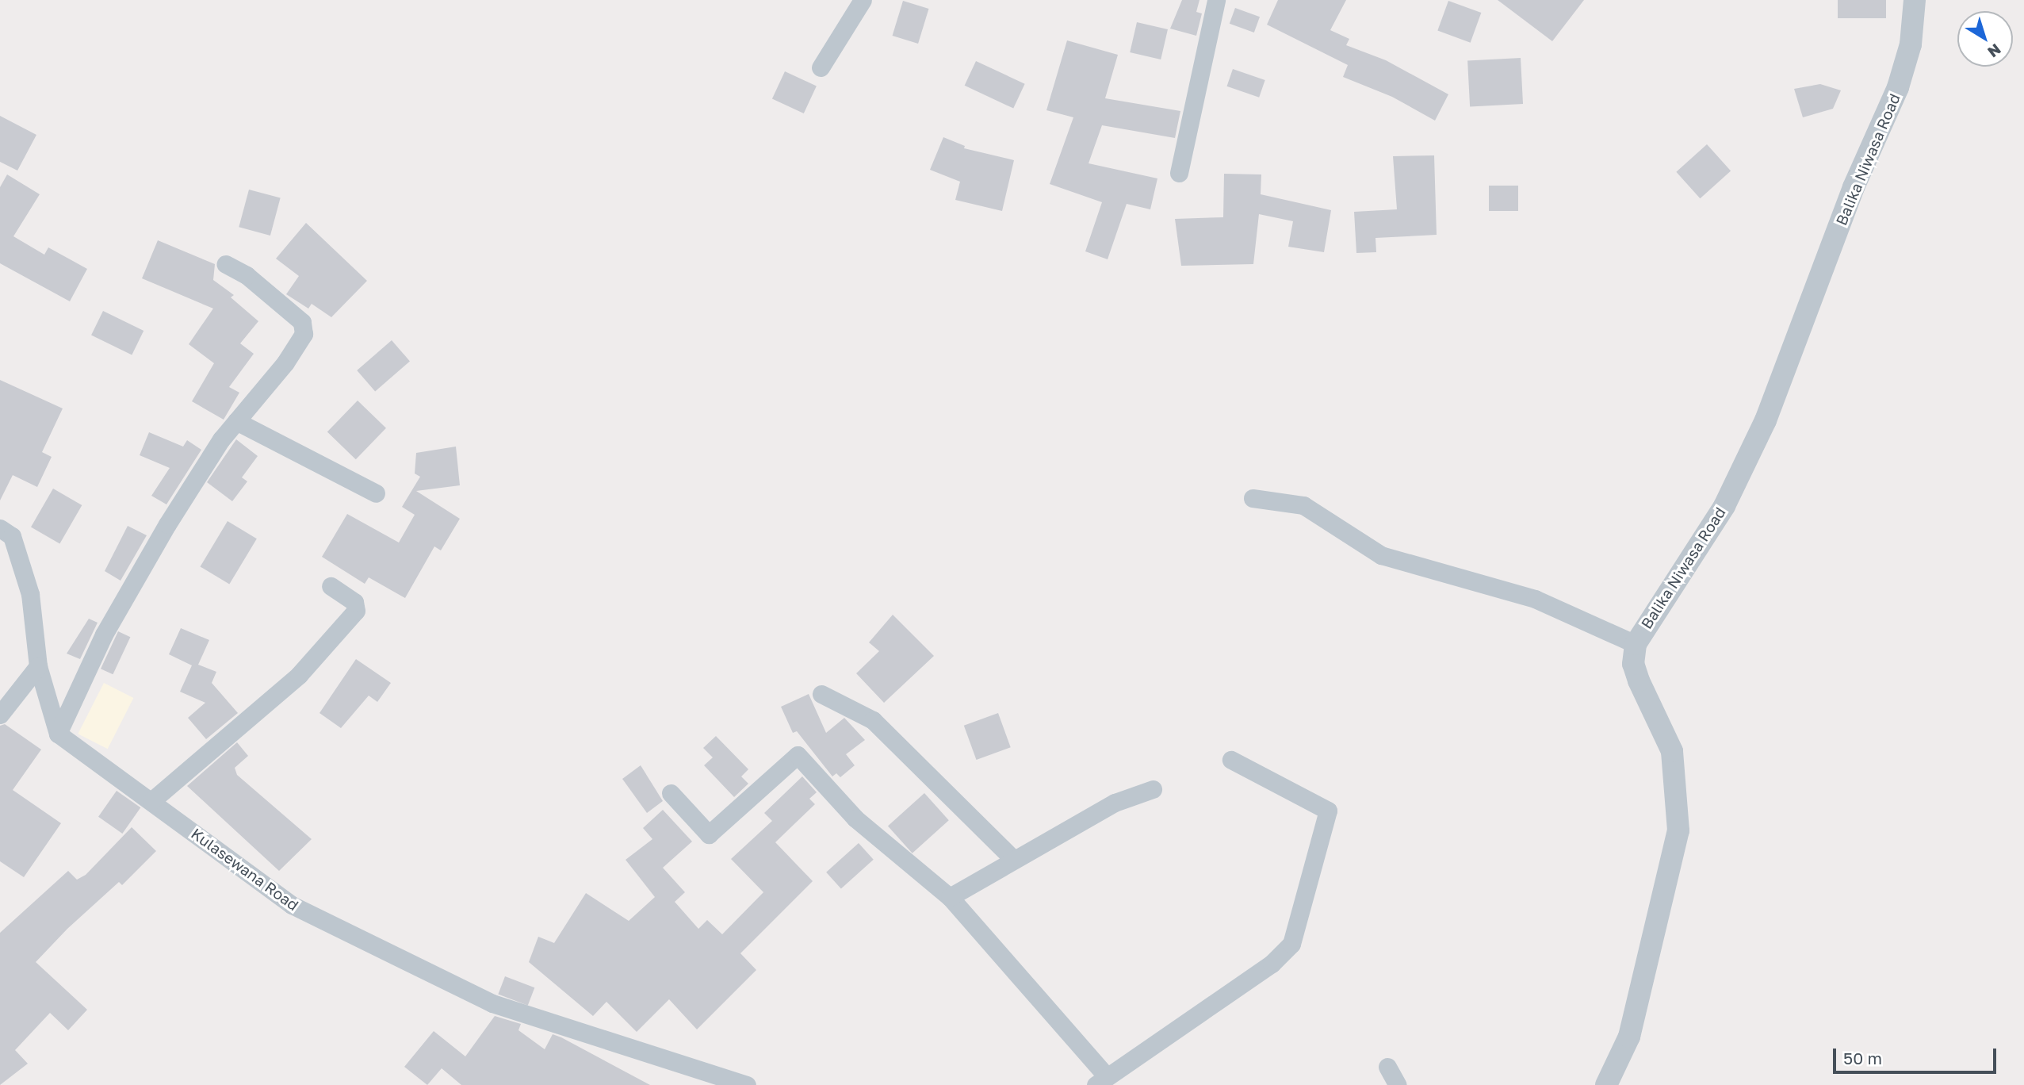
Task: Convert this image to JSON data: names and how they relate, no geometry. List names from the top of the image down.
{
  "streets": {
    "street": ["Balika Niwasa Road", "Kulasewana Road"]
  },
  "scale_bar": "50 m",
  "north": "bottom right"
}
